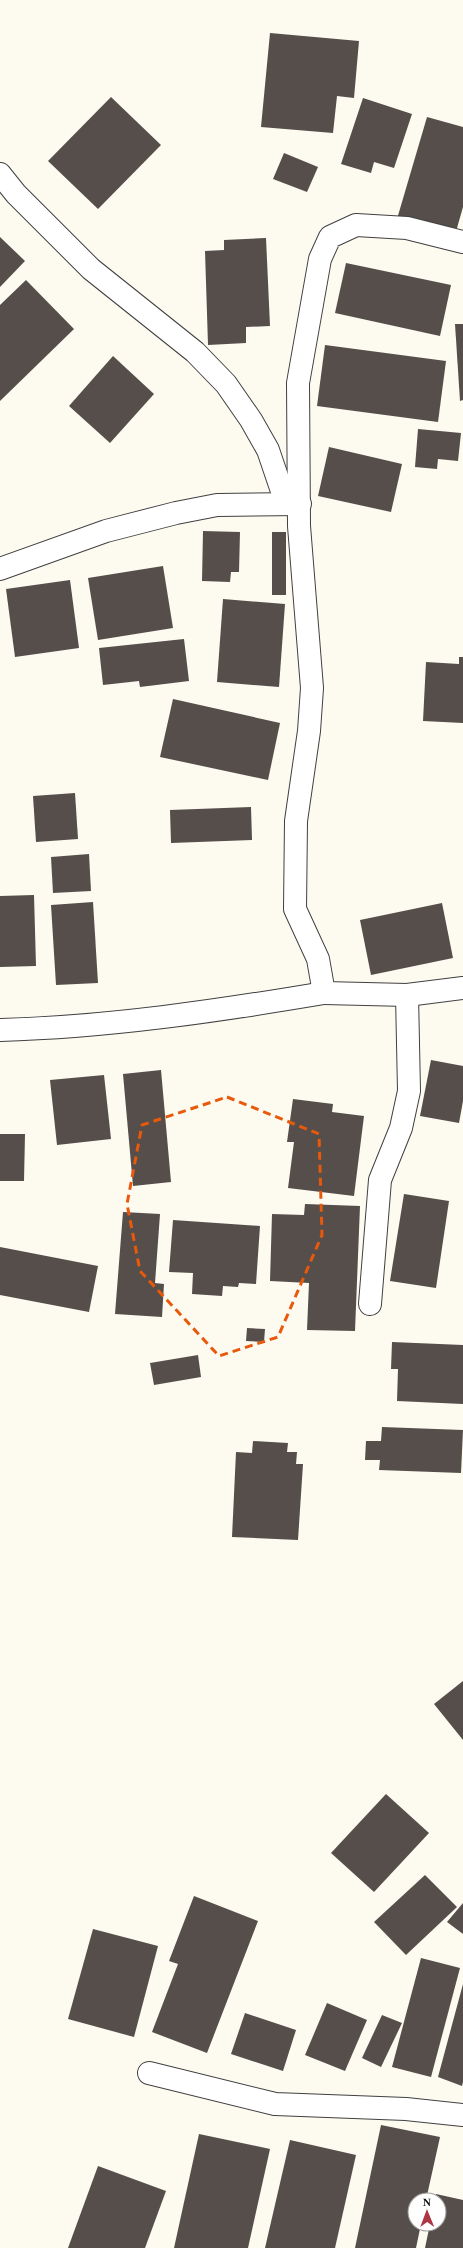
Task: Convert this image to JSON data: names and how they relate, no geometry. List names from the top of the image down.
{
  "north": "top"
}
